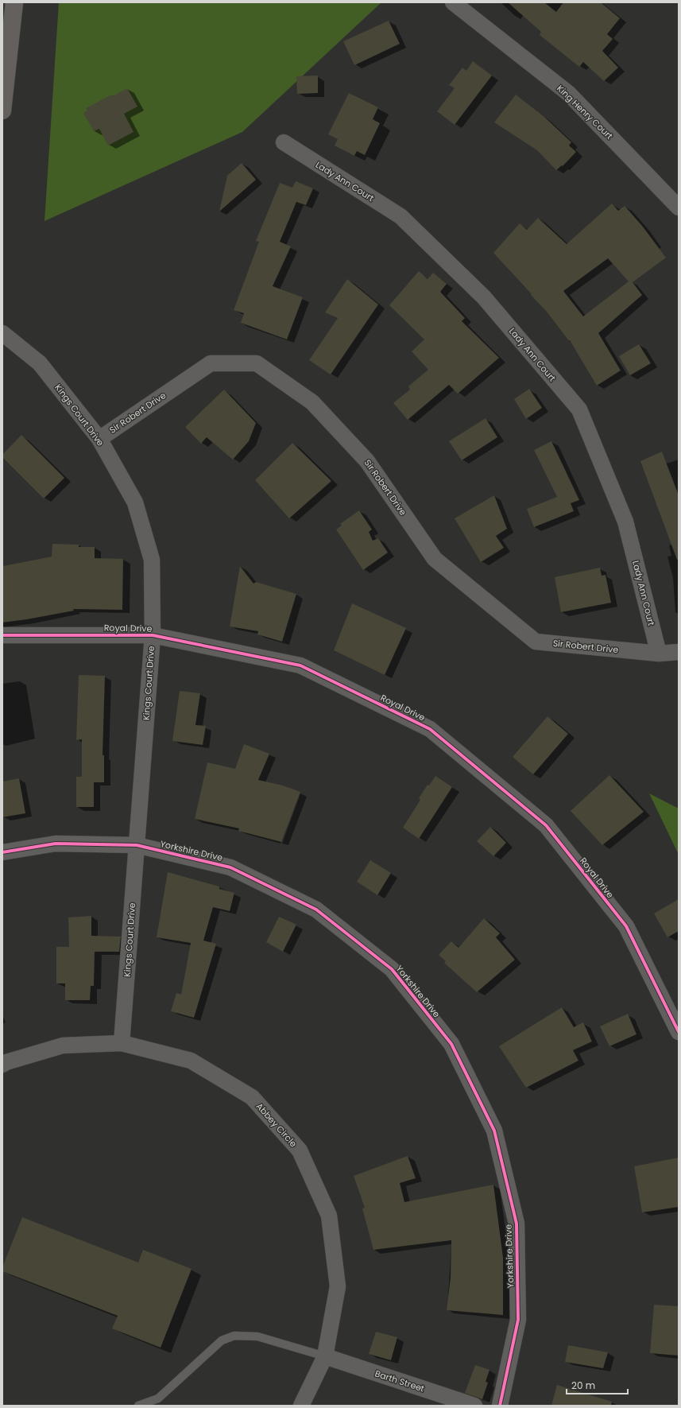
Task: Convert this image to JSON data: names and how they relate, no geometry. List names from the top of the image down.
{
  "streets": {
    "street": [
      "King Henry Court",
      "Lady Ann Court",
      "Sir Robert Drive",
      "Kings Court Drive",
      "Royal Drive",
      "Yorkshire Drive",
      "Abbey Circle",
      "Barth Street"
    ]
  },
  "crossings": [
    ["Lady Ann Court", "Sir Robert Drive"],
    ["Sir Robert Drive", "Kings Court Drive"],
    ["Kings Court Drive", "Royal Drive"],
    ["Kings Court Drive", "Yorkshire Drive"],
    ["Kings Court Drive", "Abbey Circle"],
    ["Abbey Circle", "Barth Street"]
  ],
  "scale_bar": "20 m"
}
